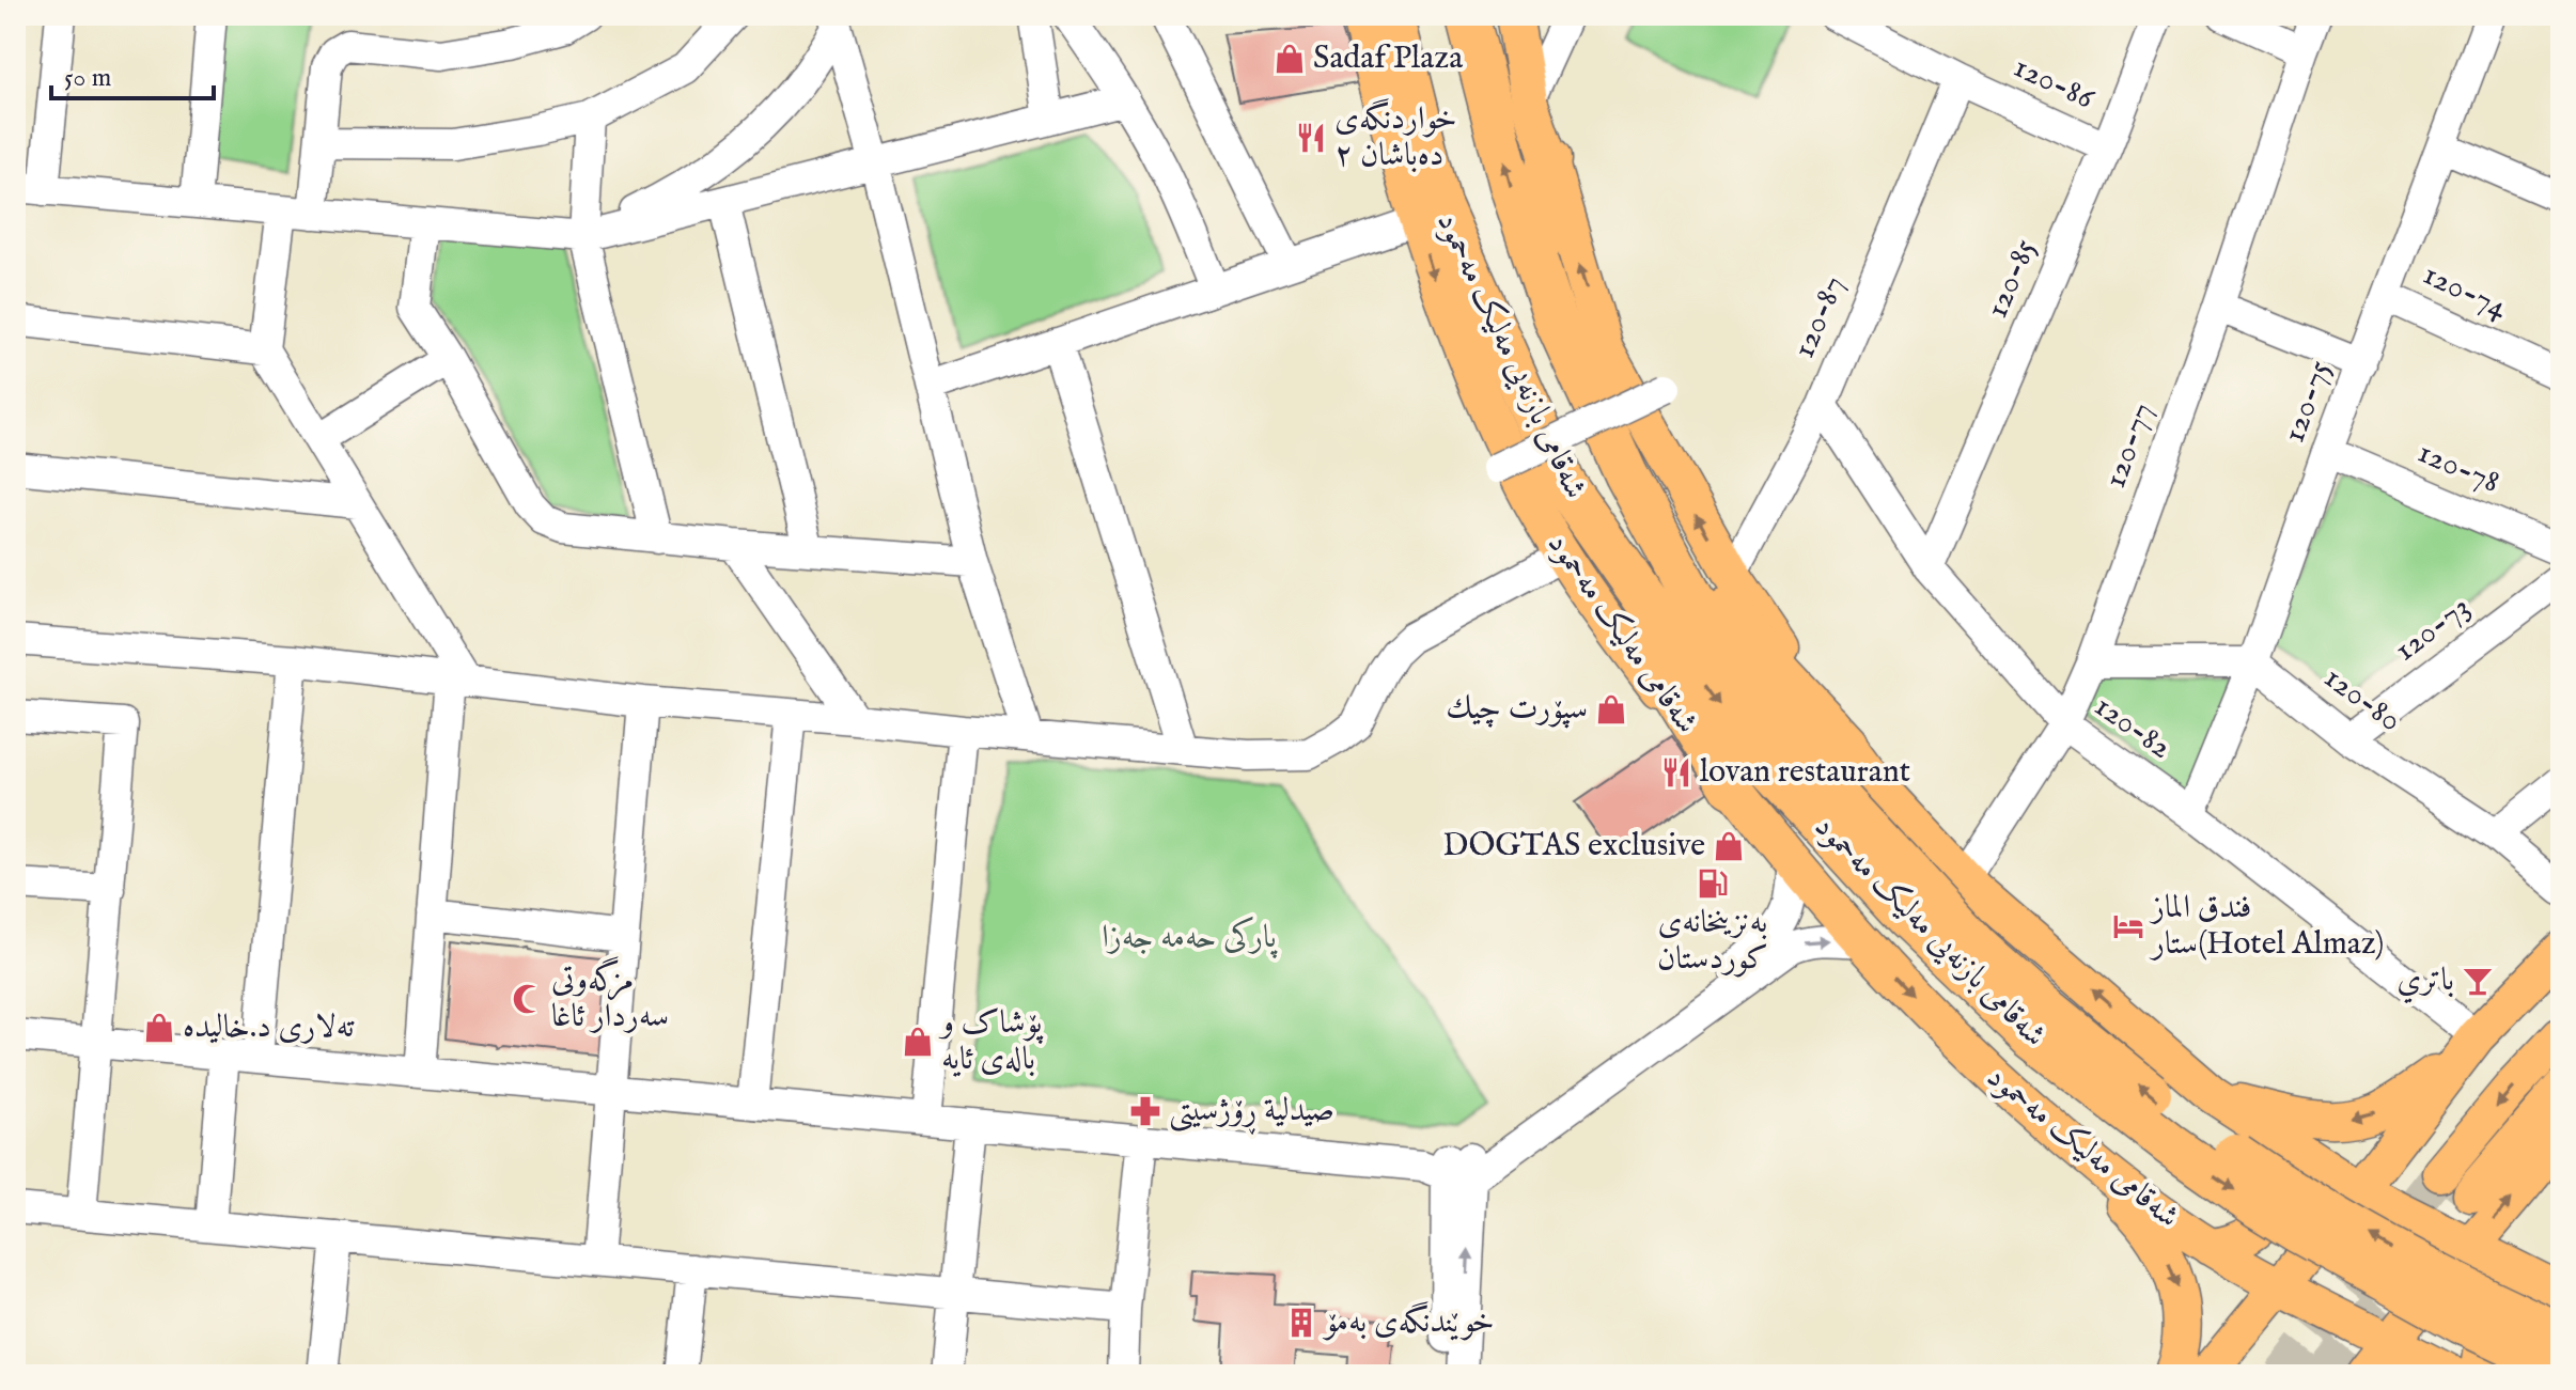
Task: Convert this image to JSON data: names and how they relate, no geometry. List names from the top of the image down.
{
  "streets": {
    "highway": ["شەقامی بازنەیی مەلیک مەحمود"],
    "main road": ["شەقامی مەلیک مەحمود"],
    "street": [
      "120-86",
      "120-85",
      "120-74",
      "120-87",
      "120-75",
      "120-77",
      "120-78",
      "120-73",
      "120-80",
      "120-82"
    ]
  },
  "crossings": [
    ["120-86", "120-85"],
    ["120-86", "120-87"],
    ["120-85", "120-82"],
    ["120-74", "120-75"],
    ["120-87", "120-82"],
    ["شەقامی بازنەیی مەلیک مەحمود", "شەقامی مەلیک مەحمود"],
    ["120-75", "120-78"],
    ["120-75", "120-80"],
    ["120-75", "120-82"],
    ["120-77", "120-82"],
    ["120-73", "120-80"]
  ],
  "parks": ["پارکی حەمە جەزا"],
  "places": {
    "shop": [
      "Sadaf Plaza",
      "سپۆرت چيك",
      "DOGTAS exclusive",
      "تەلاری د.خالیدە",
      "پۆشاک و بالەی ئایە"
    ],
    "restaurant": ["خواردنگەی دەباشان ٢", "lovan restaurant"],
    "fuel station": ["بەنزینخانەی کوردستان"],
    "hotel": ["فندق الماز ستار(Hotel Almaz)"],
    "bar": ["باتري"],
    "mosque": ["مزگەوتی سەردار ئاغا"],
    "pharmacy": ["صيدلية ڕۆژسیتی"],
    "building": ["خوێندنگەی بەمۆ"]
  },
  "scale_bar": "50 m"
}
